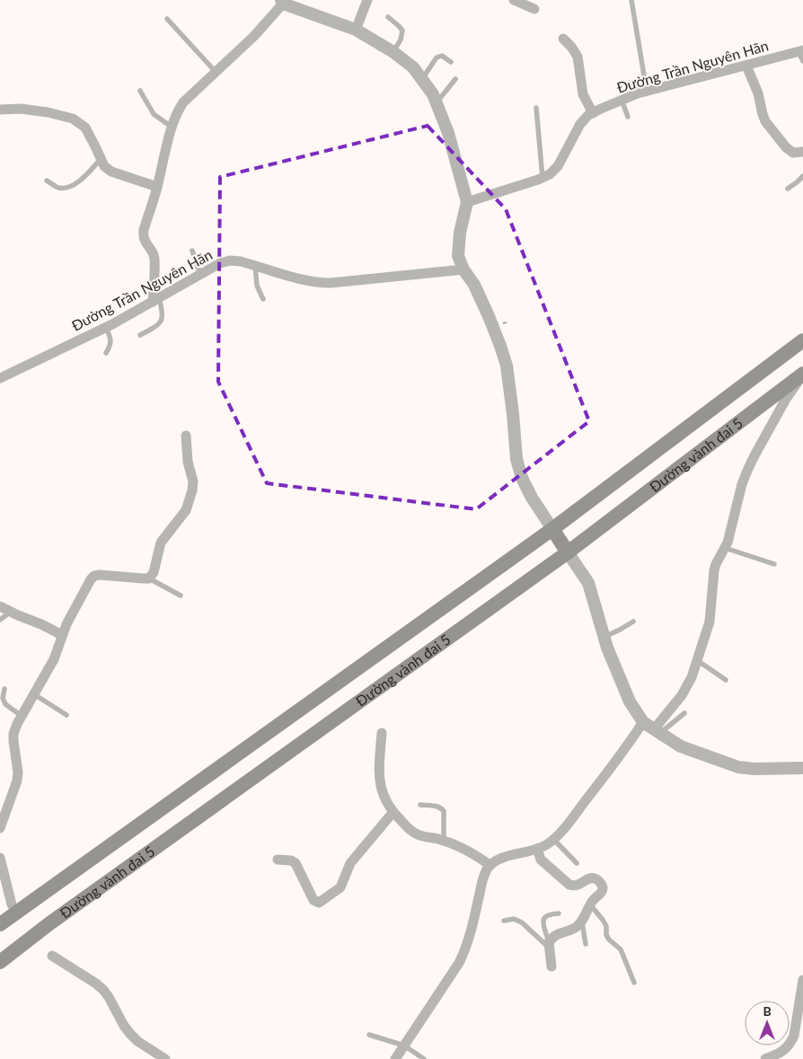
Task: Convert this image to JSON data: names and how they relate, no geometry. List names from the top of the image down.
{
  "streets": {
    "main road": ["Đường vành đai 5"],
    "street": ["Đường Trần Nguyên Hãn"]
  },
  "north": "top"
}
